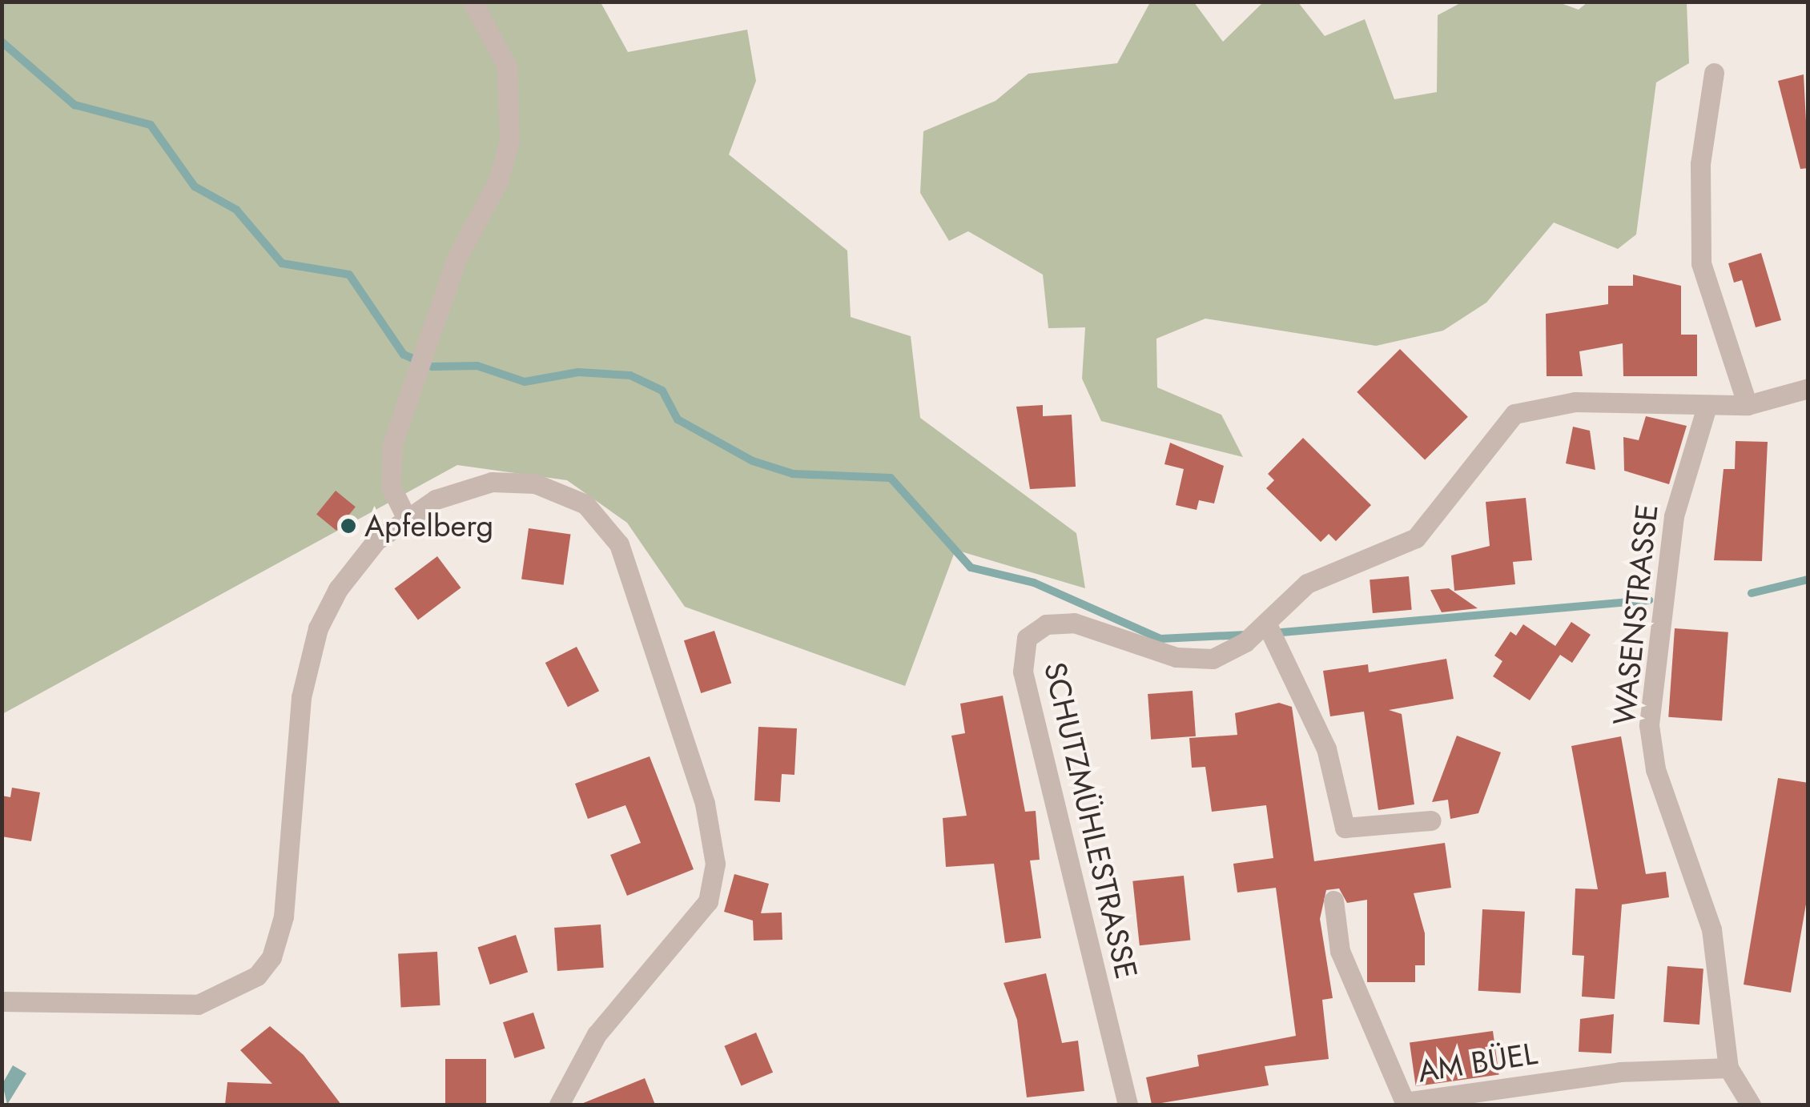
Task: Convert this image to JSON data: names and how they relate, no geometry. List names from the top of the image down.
{
  "streets": {
    "street": ["WASENSTRASSE", "SCHUTZMÜHLESTRASSE", "AM BÜEL"]
  },
  "crossings": [
    ["WASENSTRASSE", "AM BÜEL"]
  ],
  "places": ["Apfelberg"]
}
